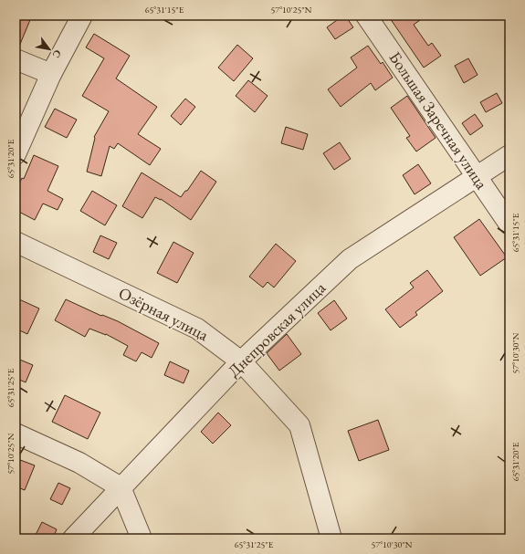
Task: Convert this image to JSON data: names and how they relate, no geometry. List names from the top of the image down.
{
  "streets": {
    "street": ["Большая Заречная улица", "Озёрная улица", "Днепровская улица"]
  },
  "crossings": [
    ["Большая Заречная улица", "Днепровская улица"],
    ["Озёрная улица", "Днепровская улица"]
  ],
  "north": "bottom right",
  "coordinates": [
    "65°31'15\"E",
    "57°10'25\"N",
    "65°31'20\"E",
    "57°10'30\"N",
    "65°31'25\"E"
  ]
}
